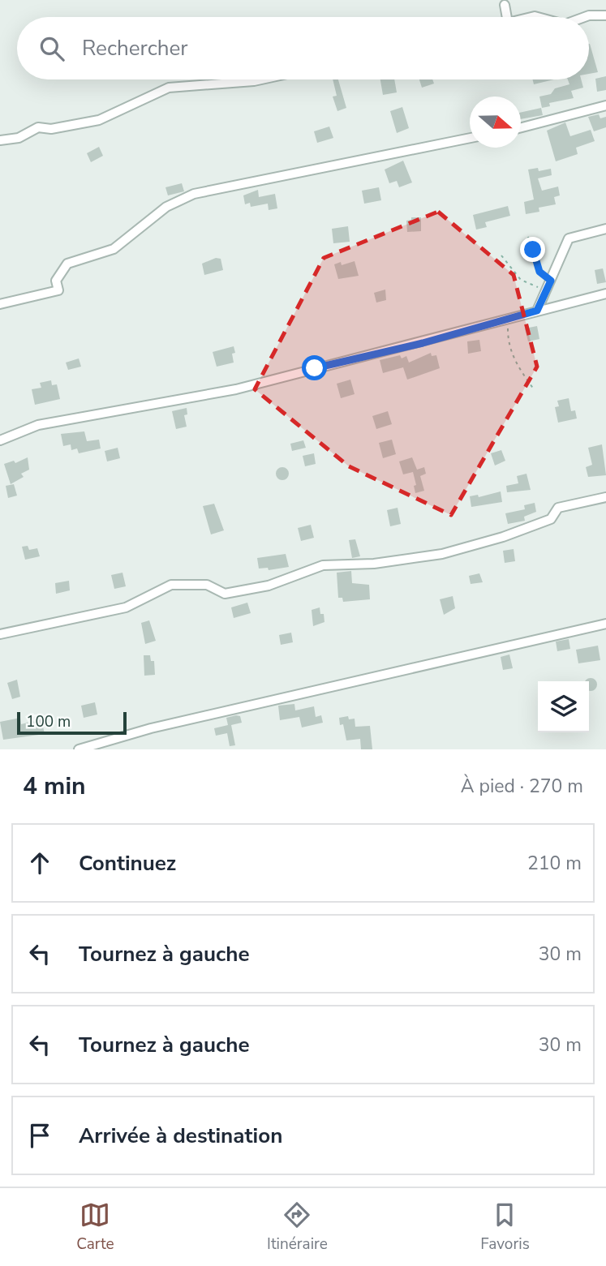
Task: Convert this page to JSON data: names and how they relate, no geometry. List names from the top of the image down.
{
  "scale_bar": "100 m",
  "north": "right",
  "page": {
    "search": "Rechercher",
    "scale": "100 m",
    "heading": ["4 min", "À pied · 270 m"],
    "list": [
      ["Continuez", "210 m"],
      ["Tournez à gauche", "30 m"],
      ["Tournez à gauche", "30 m"],
      "Arrivée à destination"
    ],
    "nav": ["Carte", "Itinéraire", "Favoris"]
  }
}
